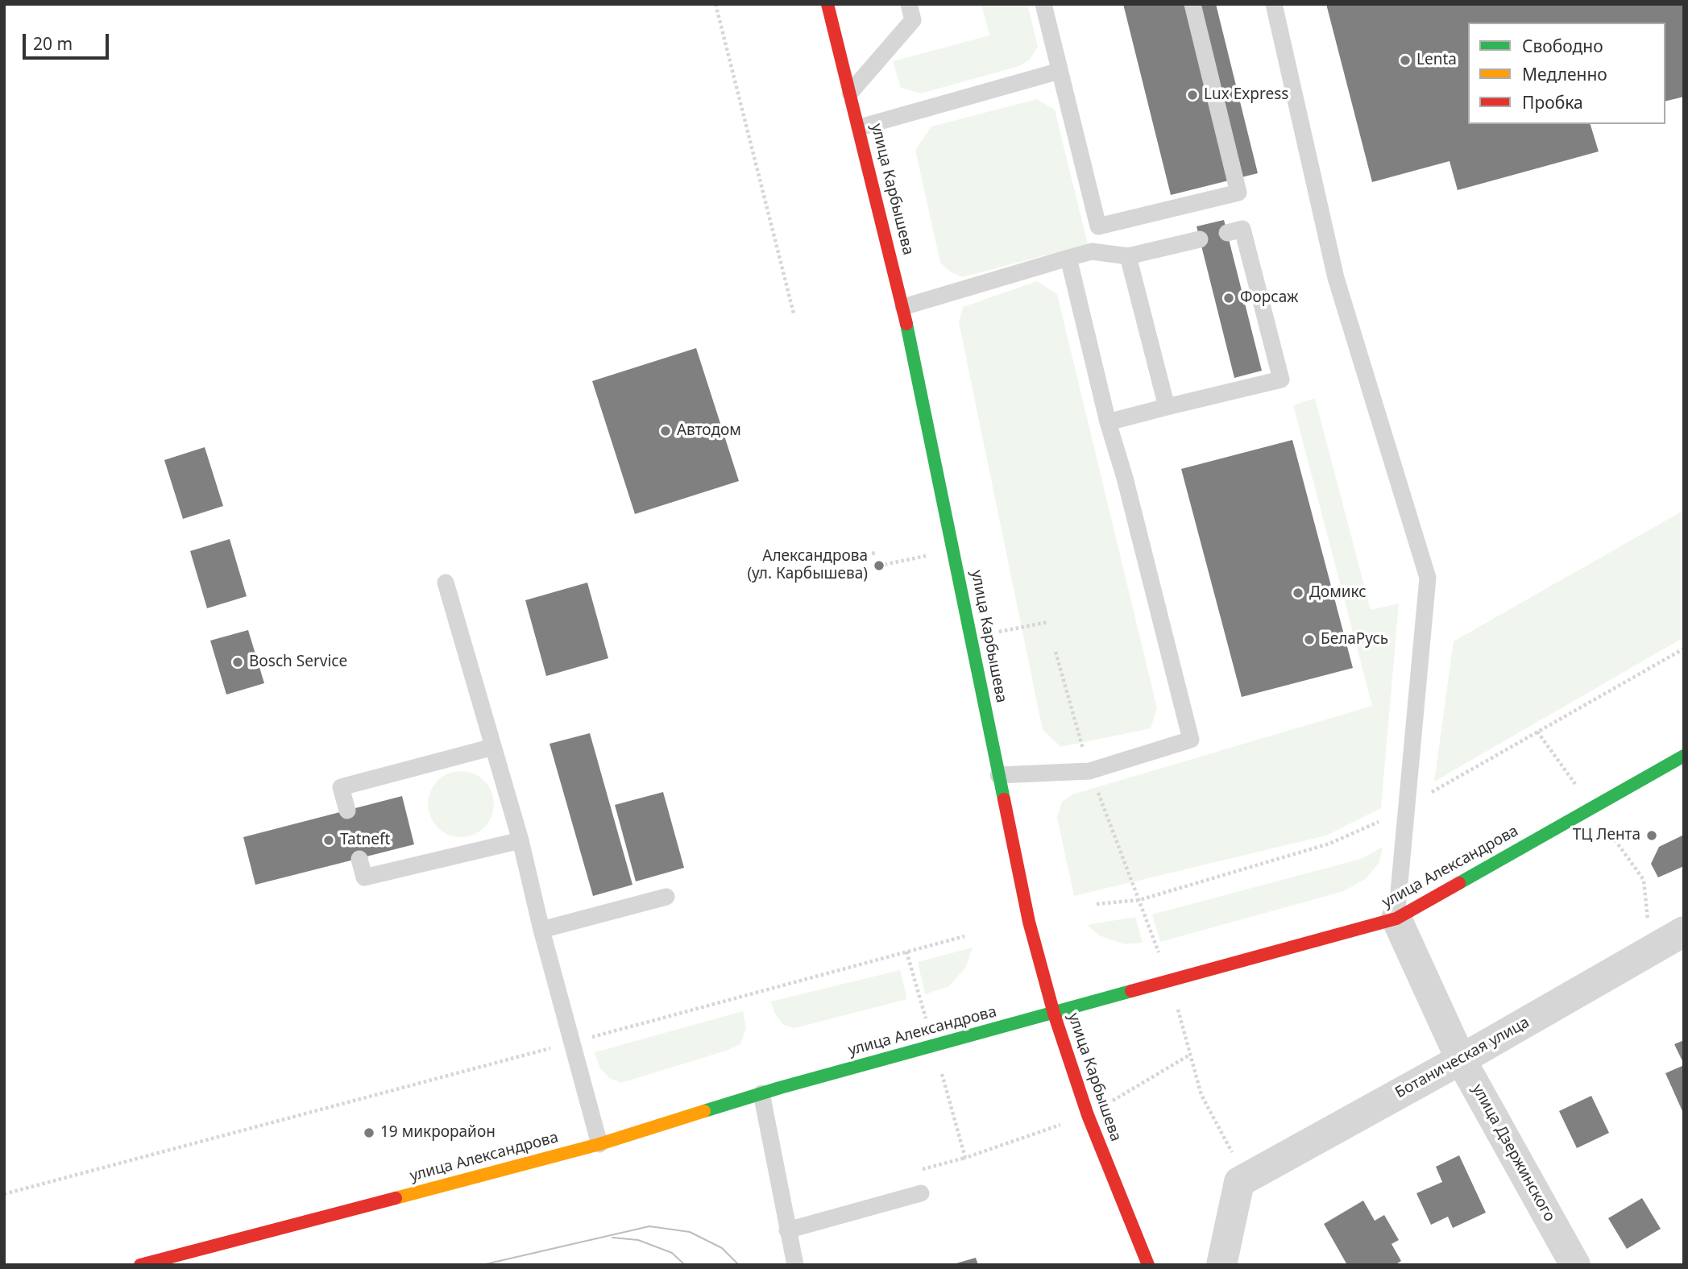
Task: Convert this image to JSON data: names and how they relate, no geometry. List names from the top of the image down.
{
  "streets": {
    "main road": ["улица Карбышева", "улица Александрова"],
    "street": ["Ботаническая улица", "улица Дзержинского"]
  },
  "crossings": [
    ["улица Карбышева", "улица Александрова"],
    ["улица Александрова", "улица Дзержинского"],
    ["Ботаническая улица", "улица Дзержинского"]
  ],
  "places": [
    "Lenta",
    "Lux Express",
    "Форсаж",
    "Автодом",
    "Александрова (ул. Карбышева)",
    "Домикс",
    "БелаРусь",
    "Bosch Service",
    "ТЦ Лента",
    "Tatneft",
    "19 микрорайон"
  ],
  "legend": ["Свободно", "Медленно", "Пробка"],
  "scale_bar": "20 m"
}
